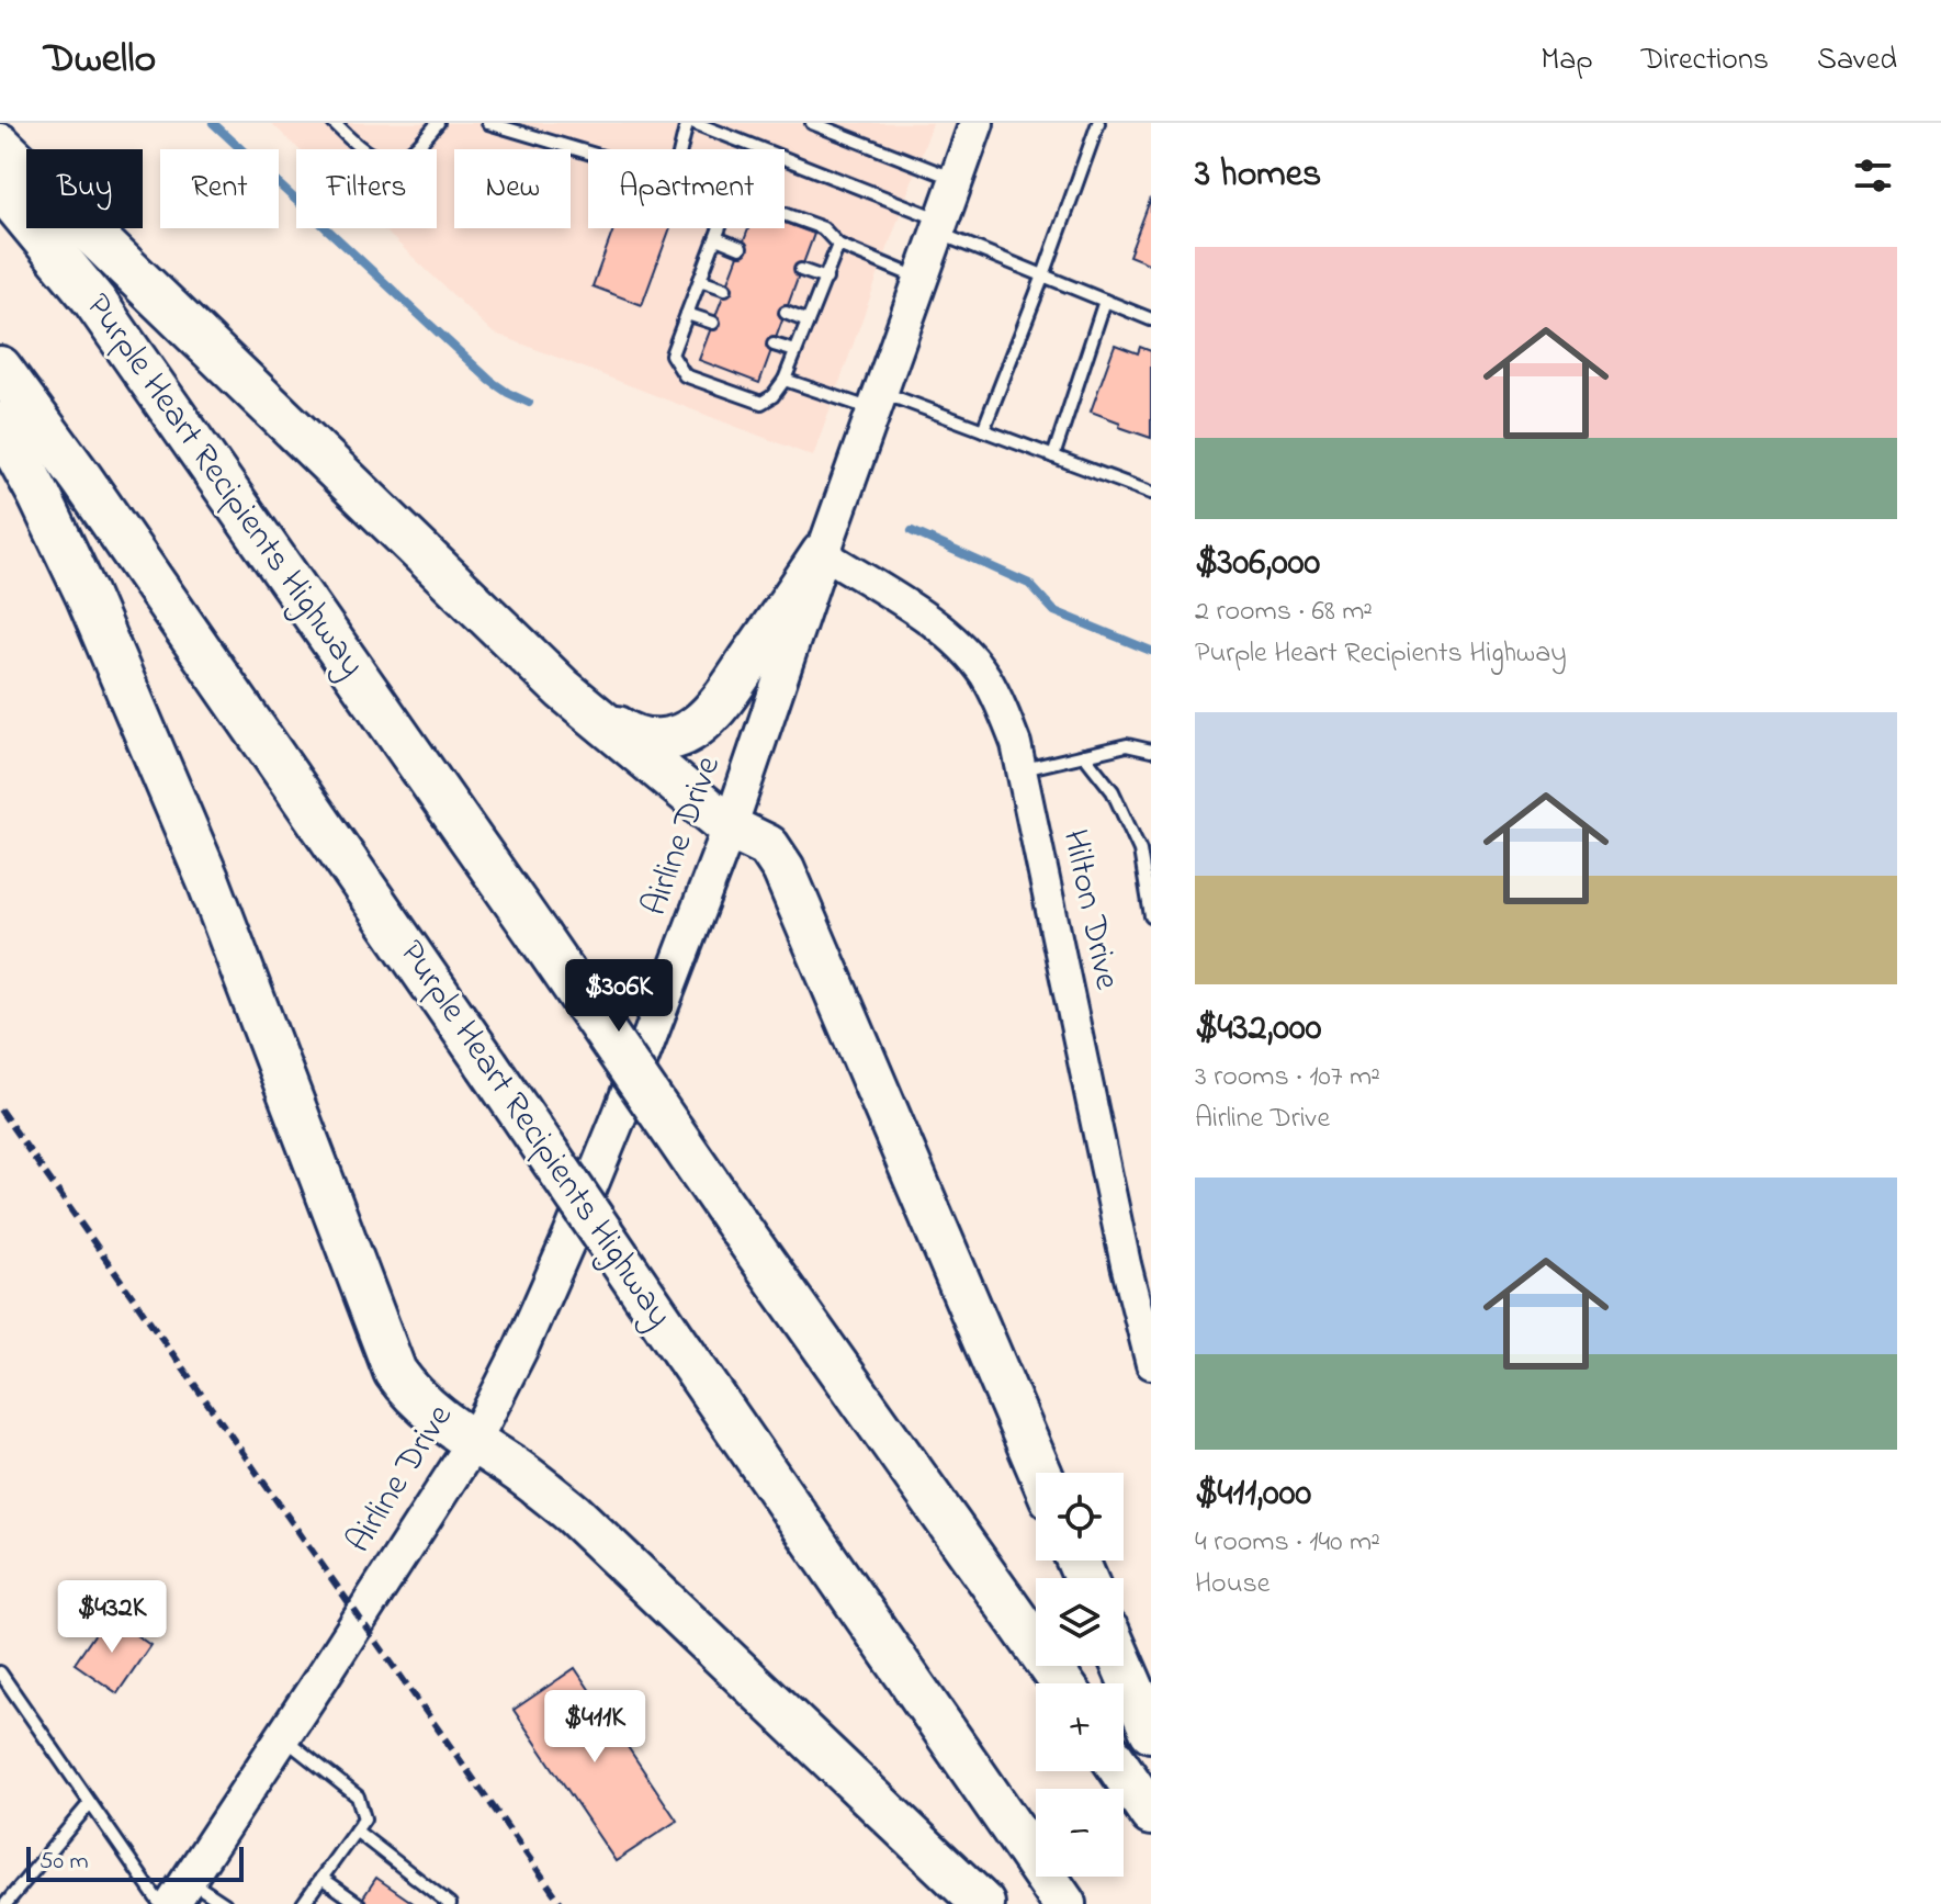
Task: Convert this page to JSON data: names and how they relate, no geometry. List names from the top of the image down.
{
  "streets": {
    "highway": ["Purple Heart Recipients Highway"],
    "main road": ["Airline Drive"],
    "street": ["Hilton Drive"]
  },
  "crossings": [
    ["Airline Drive", "Hilton Drive"]
  ],
  "scale_bar": "50 m",
  "page": {
    "header": "Dwello",
    "nav": ["Map", "Directions", "Saved"],
    "heading": "3 homes",
    "chip": [
      "Buy",
      "Rent",
      "Filters",
      "New",
      "Apartment"
    ],
    "list": [
      {
        "name": "$306,000",
        "note": "2 rooms · 68 m² · Purple Heart Recipients Highway"
      },
      {
        "name": "$432,000",
        "note": "3 rooms · 107 m² · Airline Drive"
      },
      {
        "name": "$411,000",
        "note": "4 rooms · 140 m² · House"
      }
    ],
    "price": ["$306K", "$432K", "$411K"],
    "map_buttons": ["+", "−"],
    "scale": "50 m"
  }
}
